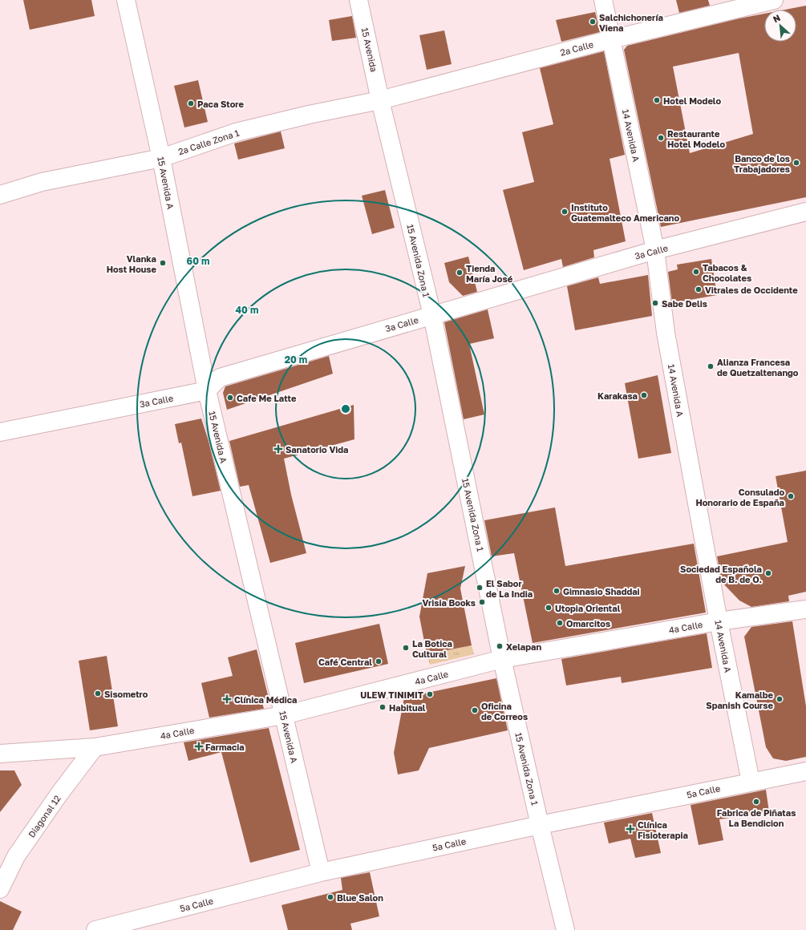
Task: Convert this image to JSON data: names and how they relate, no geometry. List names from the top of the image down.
{
  "streets": {
    "street": [
      "2a Calle",
      "15 Avenida",
      "14 Avenida A",
      "2a Calle Zona 1",
      "15 Avenida A",
      "3a Calle",
      "15 Avenida Zona 1",
      "4a Calle",
      "5a Calle",
      "Diagonal 12"
    ]
  },
  "crossings": [
    ["2a Calle", "15 Avenida"],
    ["2a Calle", "14 Avenida A"],
    ["2a Calle", "2a Calle Zona 1"],
    ["2a Calle", "15 Avenida Zona 1"],
    ["15 Avenida", "2a Calle Zona 1"],
    ["15 Avenida", "15 Avenida Zona 1"],
    ["14 Avenida A", "3a Calle"],
    ["14 Avenida A", "4a Calle"],
    ["14 Avenida A", "5a Calle"],
    ["2a Calle Zona 1", "15 Avenida A"],
    ["2a Calle Zona 1", "15 Avenida Zona 1"],
    ["15 Avenida A", "3a Calle"],
    ["15 Avenida A", "4a Calle"],
    ["15 Avenida A", "5a Calle"],
    ["3a Calle", "15 Avenida Zona 1"],
    ["15 Avenida Zona 1", "4a Calle"],
    ["15 Avenida Zona 1", "5a Calle"],
    ["4a Calle", "Diagonal 12"]
  ],
  "places": {
    "other": [
      "Salchichonería Viena",
      "Hotel Modelo",
      "Paca Store",
      "Restaurante Hotel Modelo",
      "Banco de los Trabajadores",
      "Instituto Guatemalteco Americano",
      "Vlanka Host House",
      "Tabacos & Chocolates",
      "Tienda María José",
      "Vitrales de Occidente",
      "Sabe Delis",
      "Alianza Francesa de Quetzaltenango",
      "Karakasa",
      "Cafe Me Latte",
      "Consulado Honorario de España",
      "Sociedad Española de B. de O.",
      "El Sabor de La India",
      "Gimnasio Shaddai",
      "Vrisia Books",
      "Utopia Oriental",
      "Omarcitos",
      "Xelapan",
      "La Botica Cultural",
      "Café Central",
      "Sisometro",
      "ULEW TINIMIT",
      "Kamalbe Spanish Course",
      "Habitual",
      "Oficina de Correos",
      "Fabrica de Piñatas La Bendicion",
      "Blue Salon"
    ],
    "health": [
      "Sanatorio Vida",
      "Clínica Médica",
      "Farmacia",
      "Clínica Fisioterapia"
    ]
  },
  "north": "top left",
  "rings": ["60 m", "40 m", "20 m"]
}
